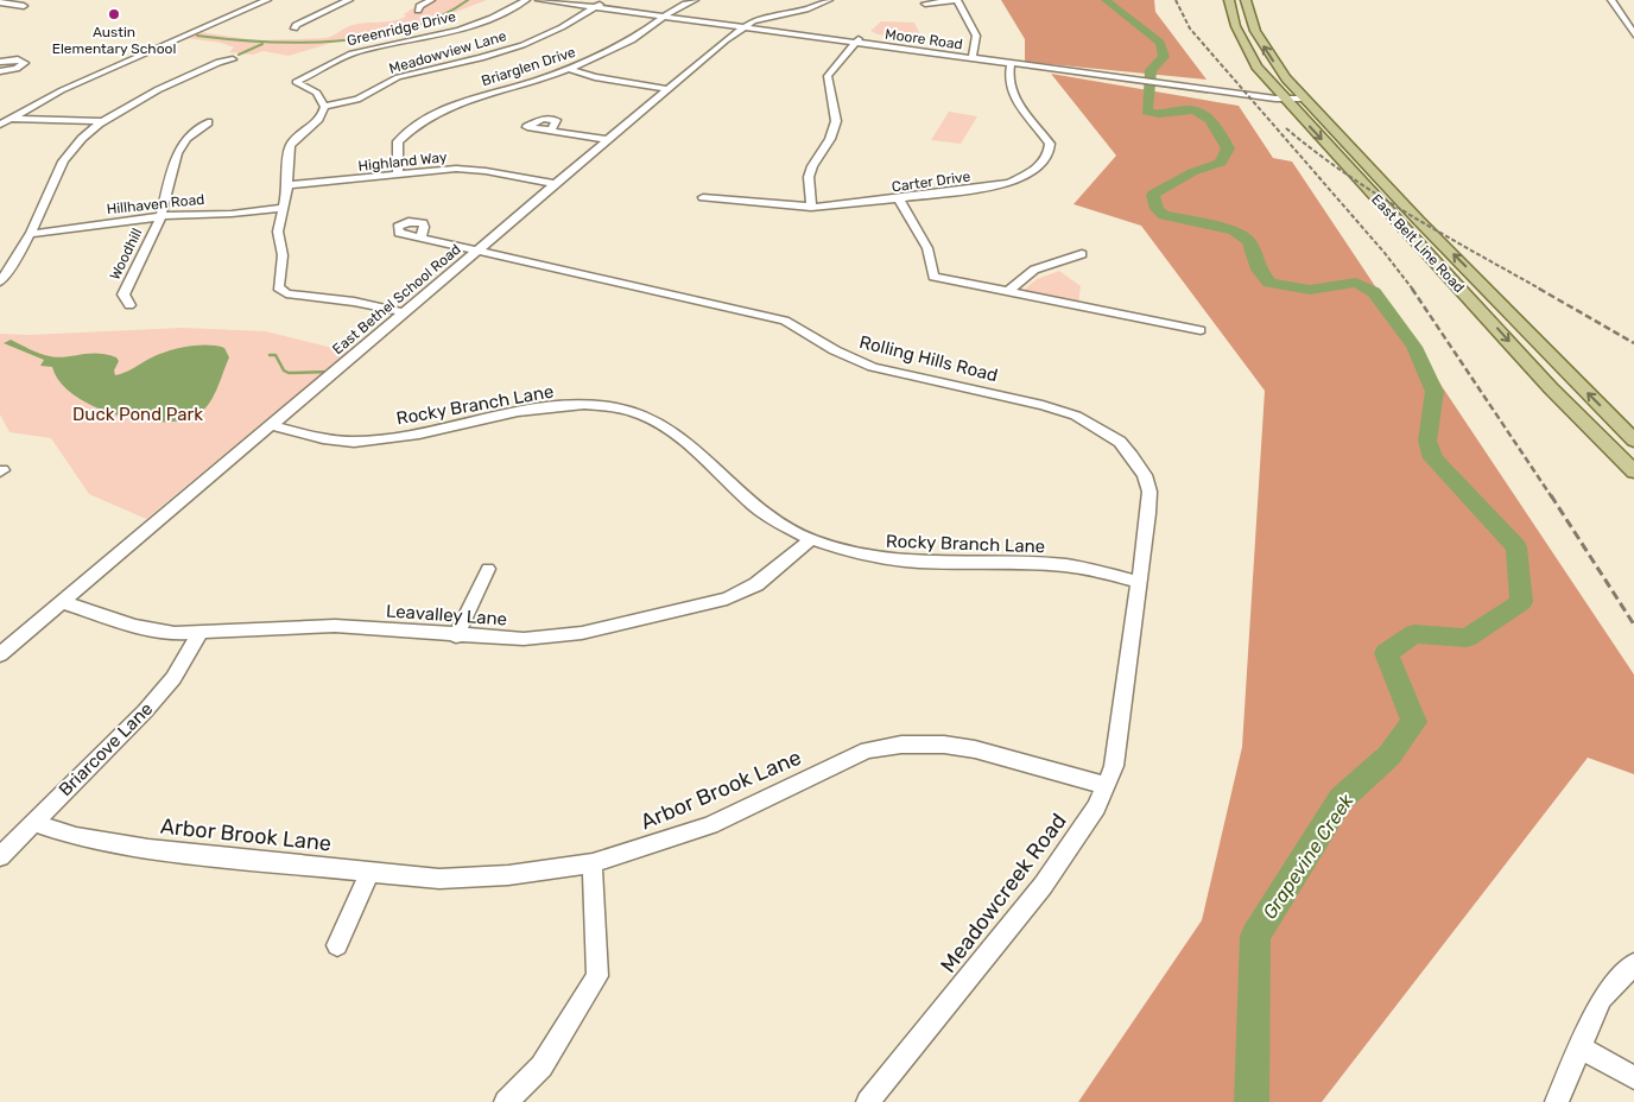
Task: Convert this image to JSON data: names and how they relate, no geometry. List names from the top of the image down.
{
  "streets": {
    "main road": ["East Belt Line Road"],
    "street": [
      "Greenridge Drive",
      "Moore Road",
      "Meadowview Lane",
      "Briarglen Drive",
      "Highland Way",
      "Carter Drive",
      "Hillhaven Road",
      "Woodhill",
      "East Bethel School Road",
      "Rolling Hills Road",
      "Rocky Branch Lane",
      "Leavalley Lane",
      "Briarcove Lane",
      "Arbor Brook Lane",
      "Meadowcreek Road"
    ]
  },
  "crossings": [
    ["Greenridge Drive", "Meadowview Lane"],
    ["Moore Road", "Meadowview Lane"],
    ["Moore Road", "Briarglen Drive"],
    ["Moore Road", "Carter Drive"],
    ["Moore Road", "East Belt Line Road"],
    ["Moore Road", "East Bethel School Road"],
    ["Briarglen Drive", "Highland Way"],
    ["Highland Way", "East Bethel School Road"],
    ["Hillhaven Road", "Woodhill"],
    ["East Bethel School Road", "Rolling Hills Road"],
    ["East Bethel School Road", "Rocky Branch Lane"],
    ["East Bethel School Road", "Leavalley Lane"],
    ["Rolling Hills Road", "Rocky Branch Lane"],
    ["Rolling Hills Road", "Meadowcreek Road"],
    ["Rocky Branch Lane", "Leavalley Lane"],
    ["Rocky Branch Lane", "Meadowcreek Road"],
    ["Leavalley Lane", "Briarcove Lane"],
    ["Briarcove Lane", "Arbor Brook Lane"],
    ["Arbor Brook Lane", "Meadowcreek Road"]
  ],
  "water": ["Grapevine Creek"],
  "parks": ["Duck Pond Park"],
  "places": ["Austin Elementary School"]
}
